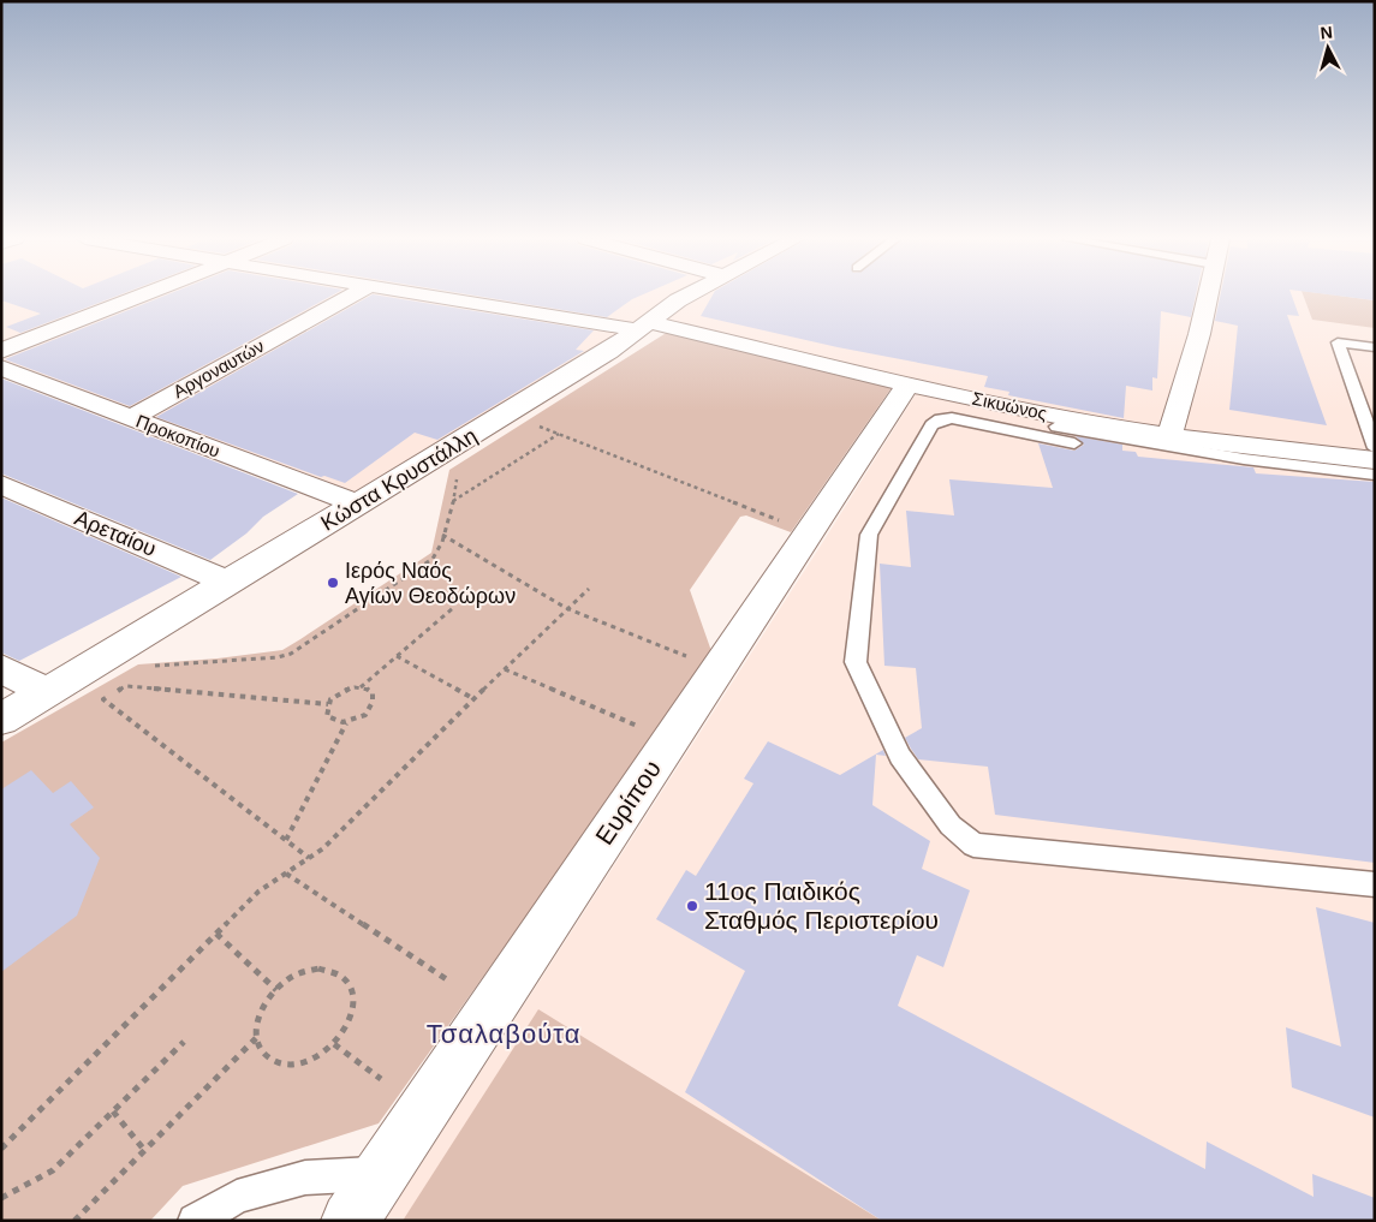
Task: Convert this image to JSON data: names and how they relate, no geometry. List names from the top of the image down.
{
  "streets": {
    "street": [
      "Αργοναυτών",
      "Σικυώνος",
      "Προκοπίου",
      "Κώστα Κρυστάλλη",
      "Αρεταίου",
      "Ευρίπου"
    ]
  },
  "crossings": [
    ["Αργοναυτών", "Προκοπίου"],
    ["Σικυώνος", "Κώστα Κρυστάλλη"],
    ["Σικυώνος", "Ευρίπου"],
    ["Προκοπίου", "Κώστα Κρυστάλλη"],
    ["Κώστα Κρυστάλλη", "Αρεταίου"]
  ],
  "districts": ["Τσαλαβούτα"],
  "places": ["Ιερός Ναός Αγίων Θεοδώρων", "11ος Παιδικός Σταθμός Περιστερίου"],
  "north": "top"
}
